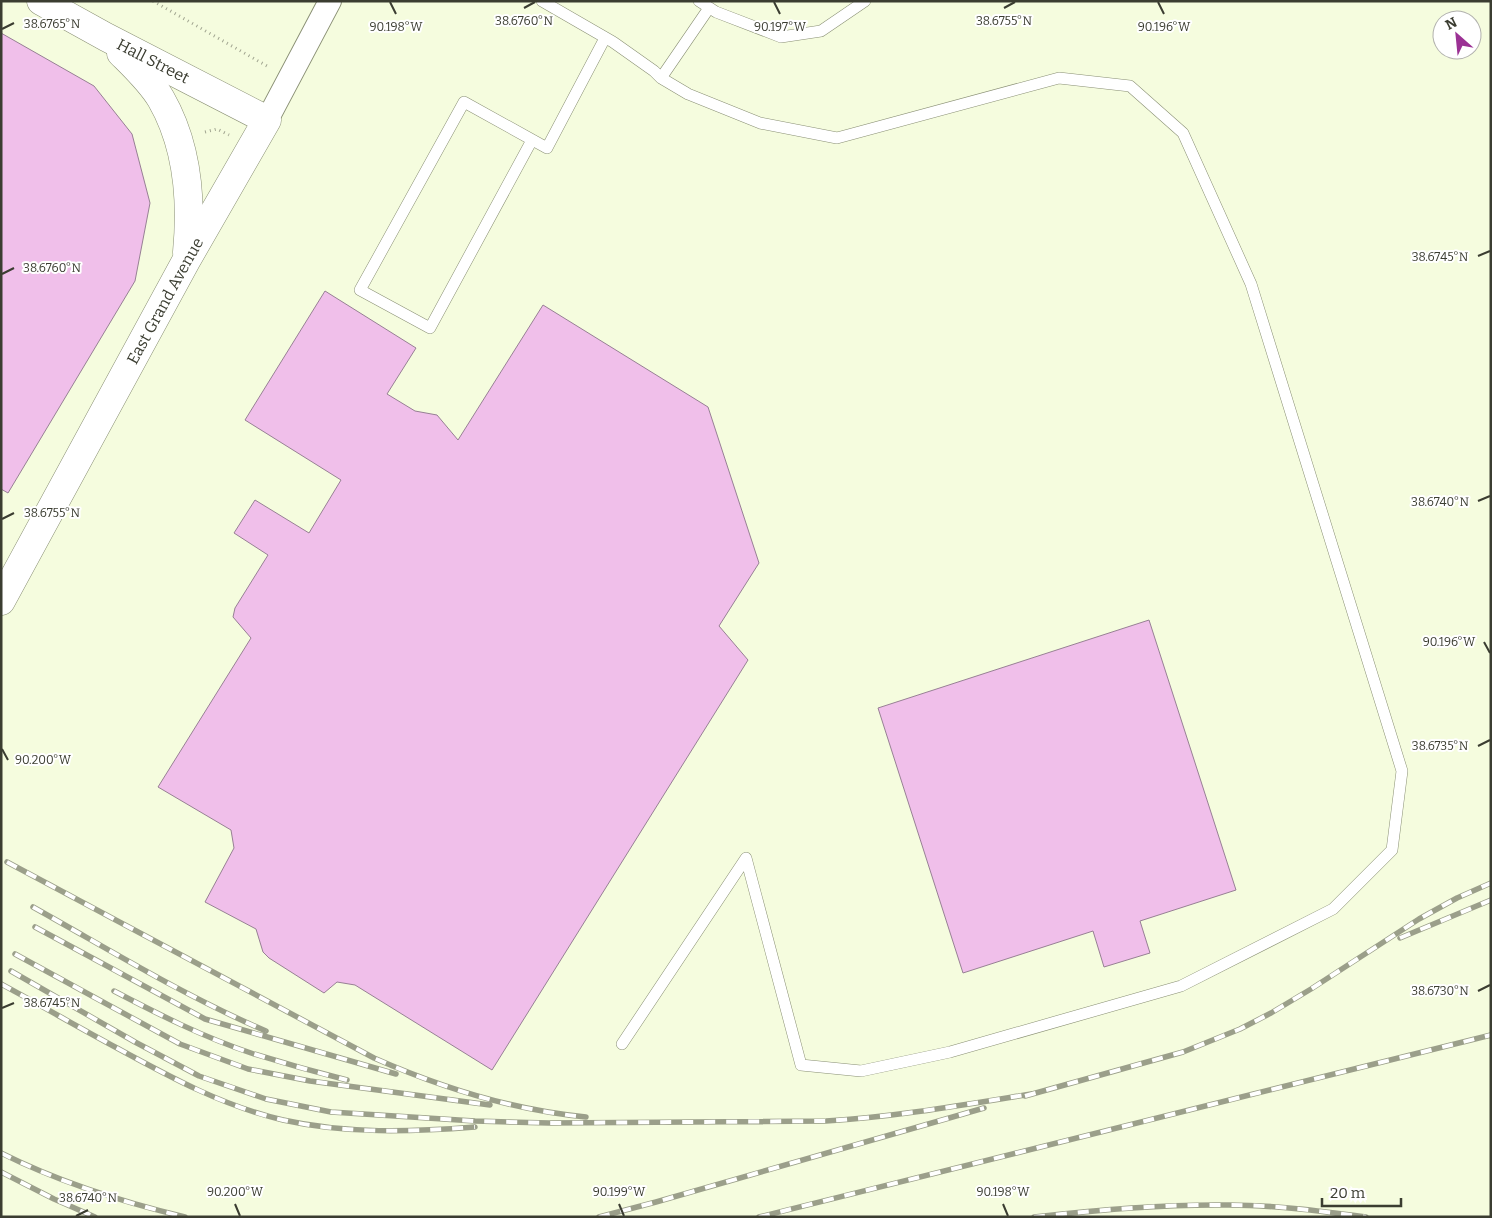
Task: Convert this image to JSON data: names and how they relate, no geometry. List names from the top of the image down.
{
  "streets": {
    "main road": ["Hall Street", "East Grand Avenue"]
  },
  "crossings": [
    ["Hall Street", "East Grand Avenue"]
  ],
  "scale_bar": "20 m",
  "north": "top left",
  "coordinates": [
    "38.6760°N",
    "38.6755°N",
    "38.6765°N",
    "90.198°W",
    "90.197°W",
    "90.196°W",
    "38.6745°N",
    "38.6740°N",
    "38.6735°N",
    "90.200°W",
    "38.6730°N",
    "90.199°W"
  ]
}
